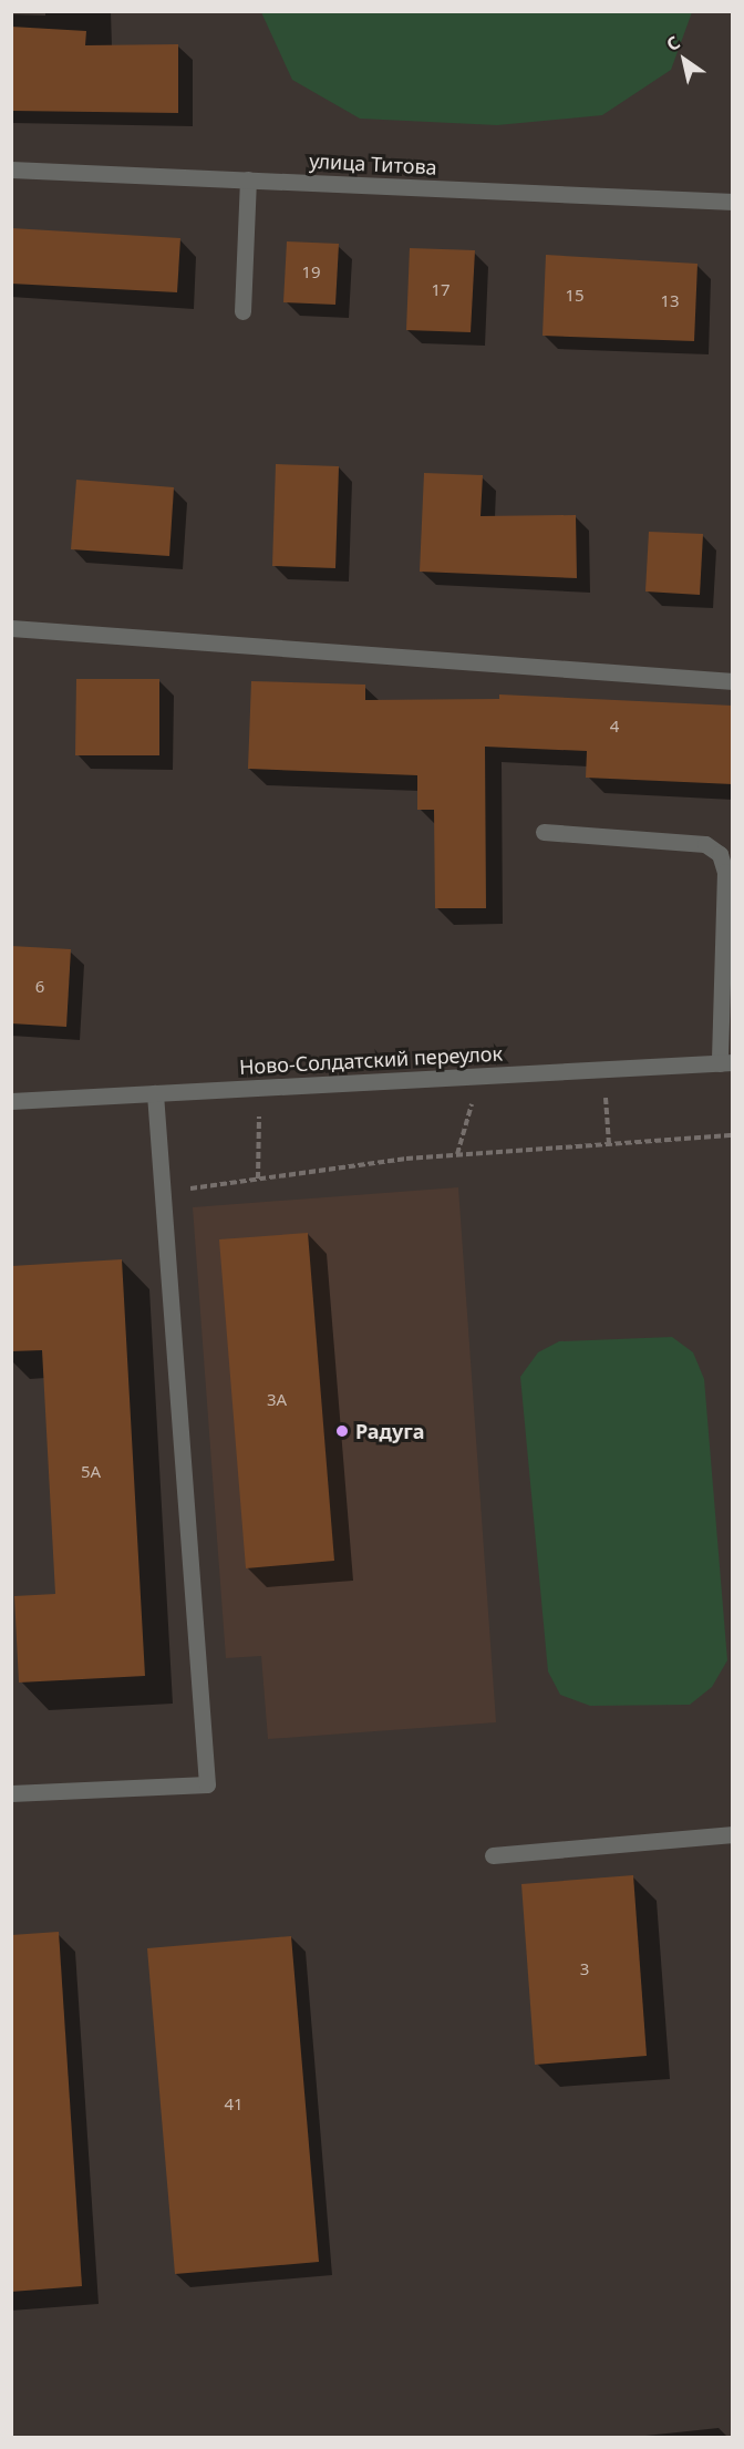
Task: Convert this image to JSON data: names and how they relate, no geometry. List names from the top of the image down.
{
  "streets": {
    "street": ["улица Титова", "Ново-Солдатский переулок"]
  },
  "places": ["Радуга"],
  "house_numbers": [
    "19",
    "17",
    "15",
    "13",
    "4",
    "6",
    "3А",
    "5А",
    "3",
    "41"
  ],
  "north": "top left"
}
